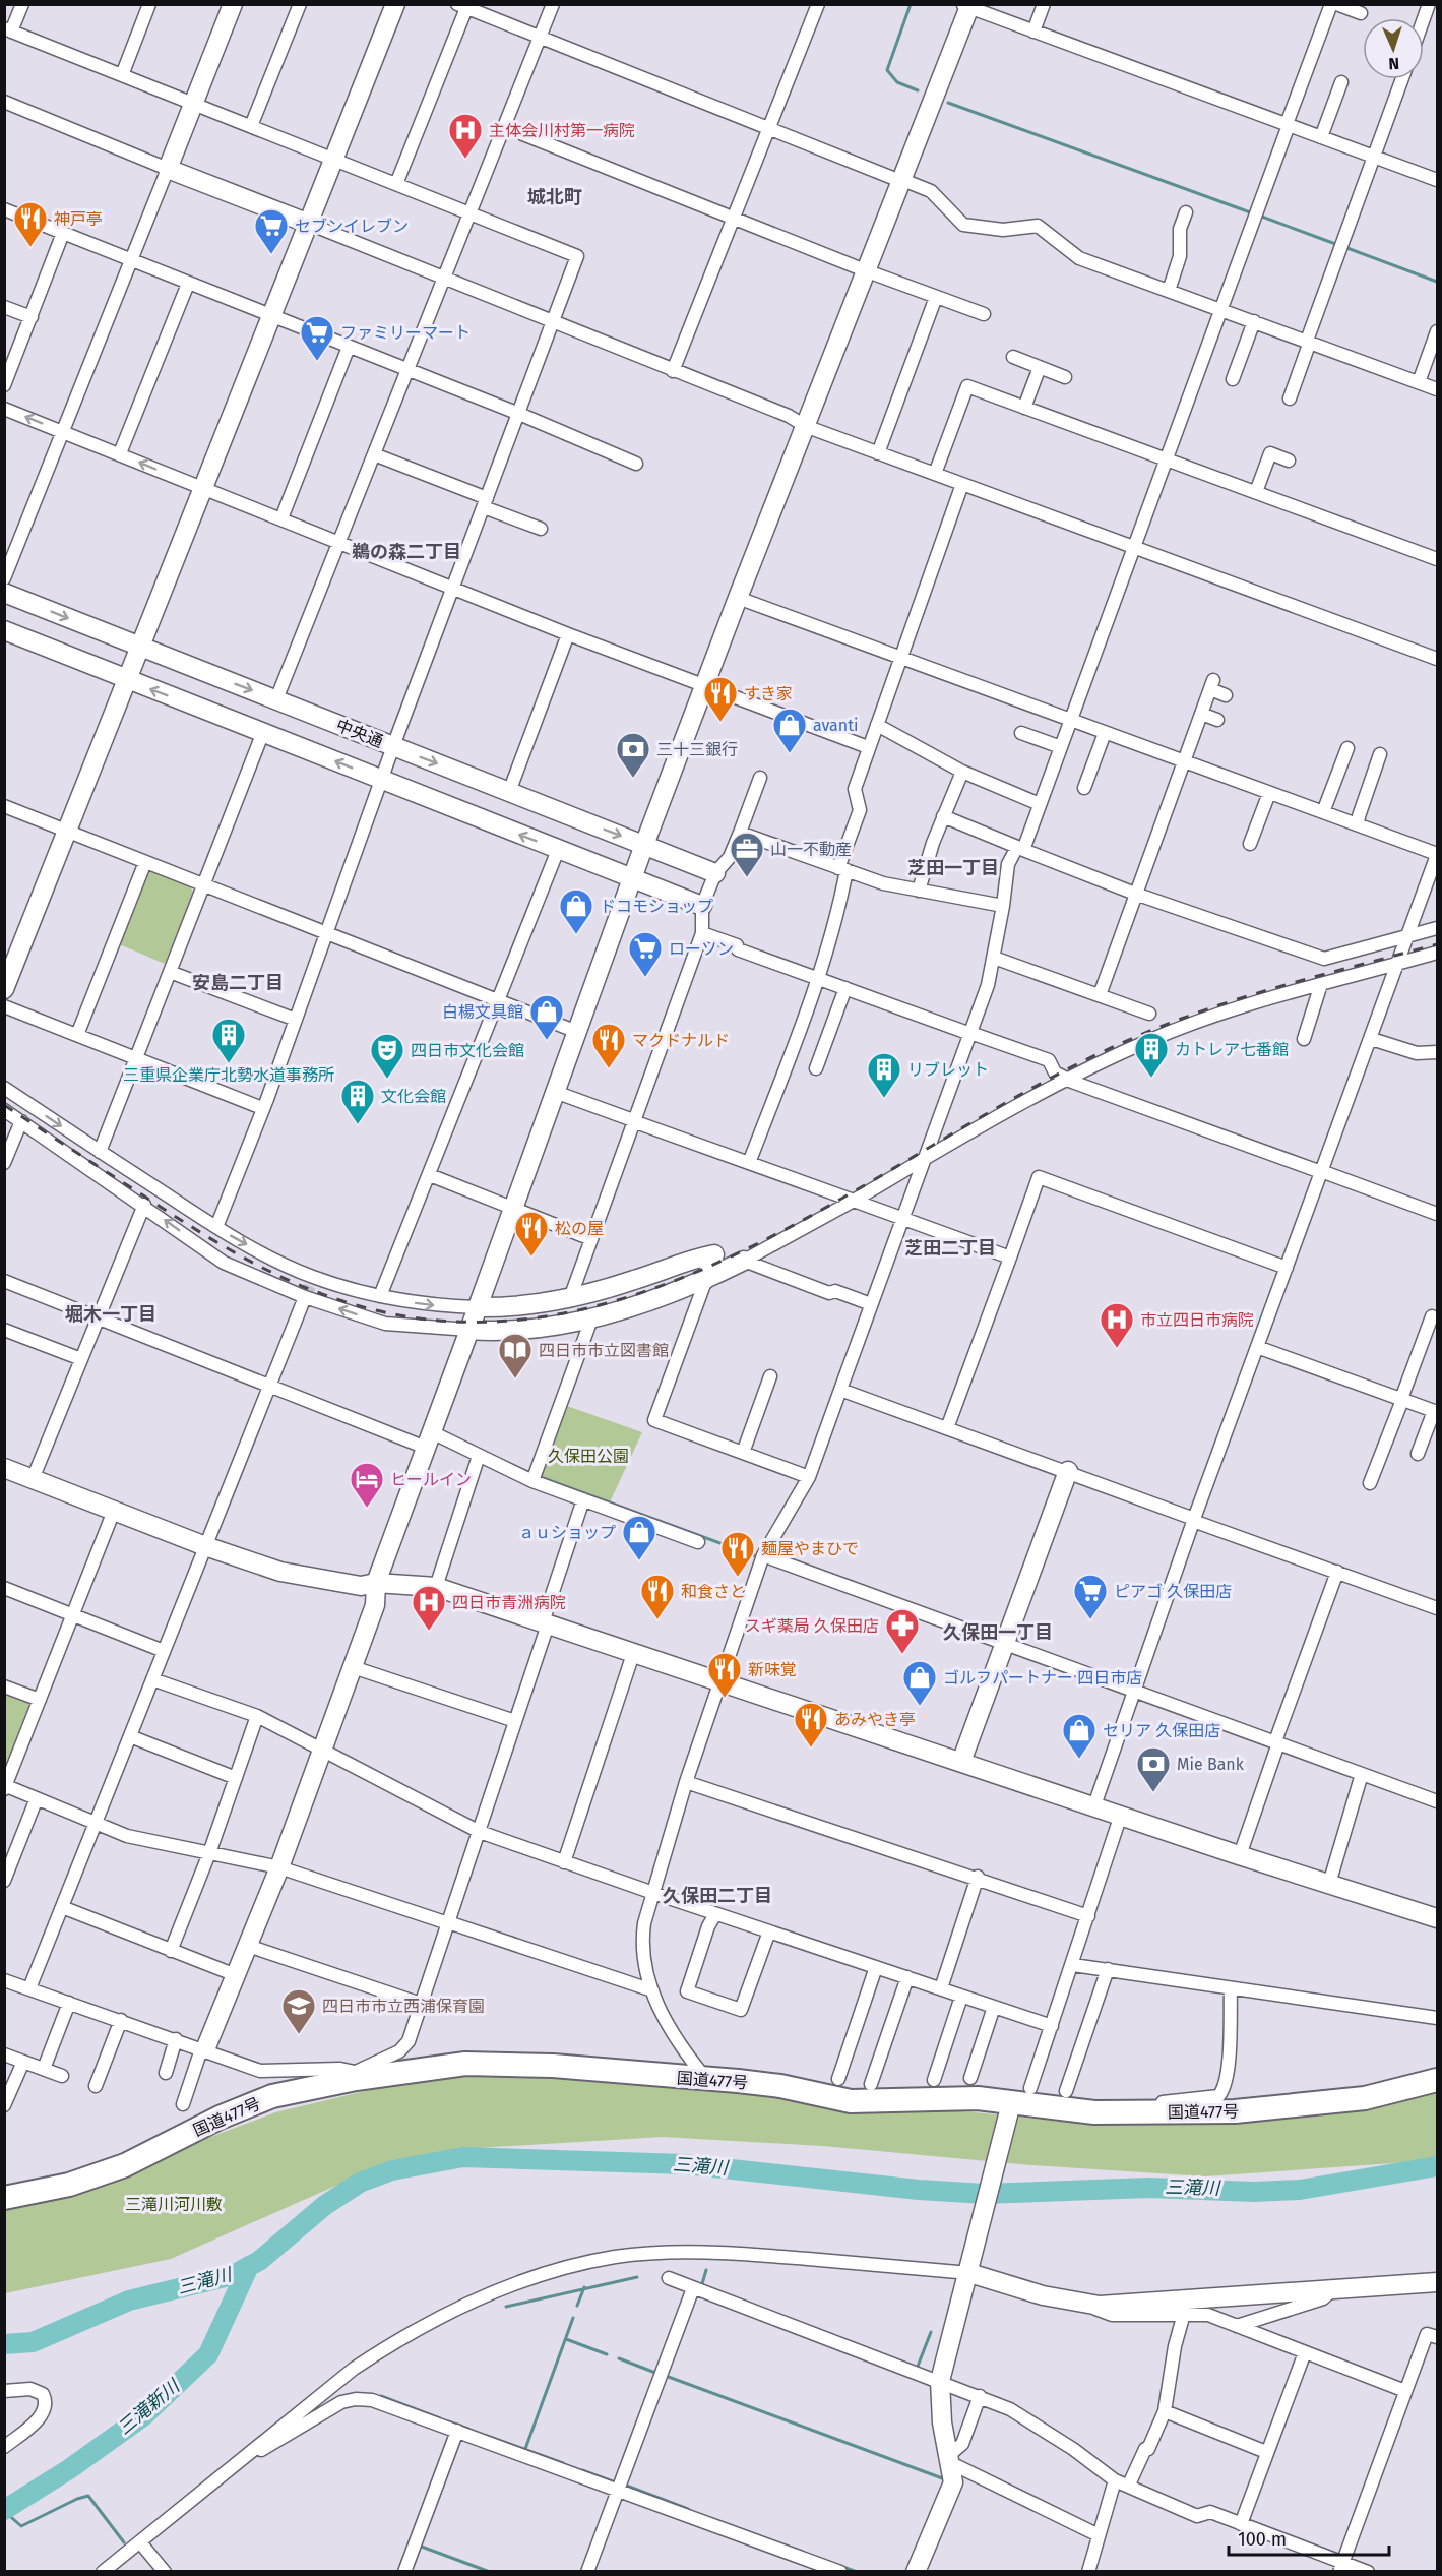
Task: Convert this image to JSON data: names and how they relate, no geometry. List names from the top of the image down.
{
  "streets": {
    "highway": ["国道477号"],
    "street": ["中央通"]
  },
  "districts": [
    "城北町",
    "鵜の森二丁目",
    "芝田一丁目",
    "安島二丁目",
    "芝田二丁目",
    "堀木一丁目",
    "久保田一丁目",
    "久保田二丁目"
  ],
  "water": ["三滝川", "三滝新川"],
  "parks": ["久保田公園", "三滝川河川敷"],
  "places": {
    "hospital": ["主体会川村第一病院", "市立四日市病院", "四日市青洲病院"],
    "restaurant": [
      "神戸亭",
      "すき家",
      "マクドナルド",
      "松の屋",
      "麺屋やまひで",
      "和食さと",
      "新味覚",
      "あみやき亭"
    ],
    "supermarket": [
      "セブンイレブン",
      "ファミリーマート",
      "ローソン",
      "ピアゴ 久保田店"
    ],
    "shop": [
      "avanti",
      "ドコモショップ",
      "白楊文具館",
      "ａｕショップ",
      "ゴルフパートナー 四日市店",
      "セリア 久保田店"
    ],
    "bank": ["三十三銀行", "Mie Bank"],
    "office": ["山一不動産"],
    "building": [
      "三重県企業庁北勢水道事務所",
      "カトレア七番館",
      "リブレット",
      "文化会館"
    ],
    "theatre": ["四日市文化会館"],
    "library": ["四日市市立図書館"],
    "hotel": ["ヒールイン"],
    "pharmacy": ["スギ薬局 久保田店"],
    "school or university": ["四日市市立西浦保育園"]
  },
  "scale_bar": "100 m",
  "north": "bottom"
}
